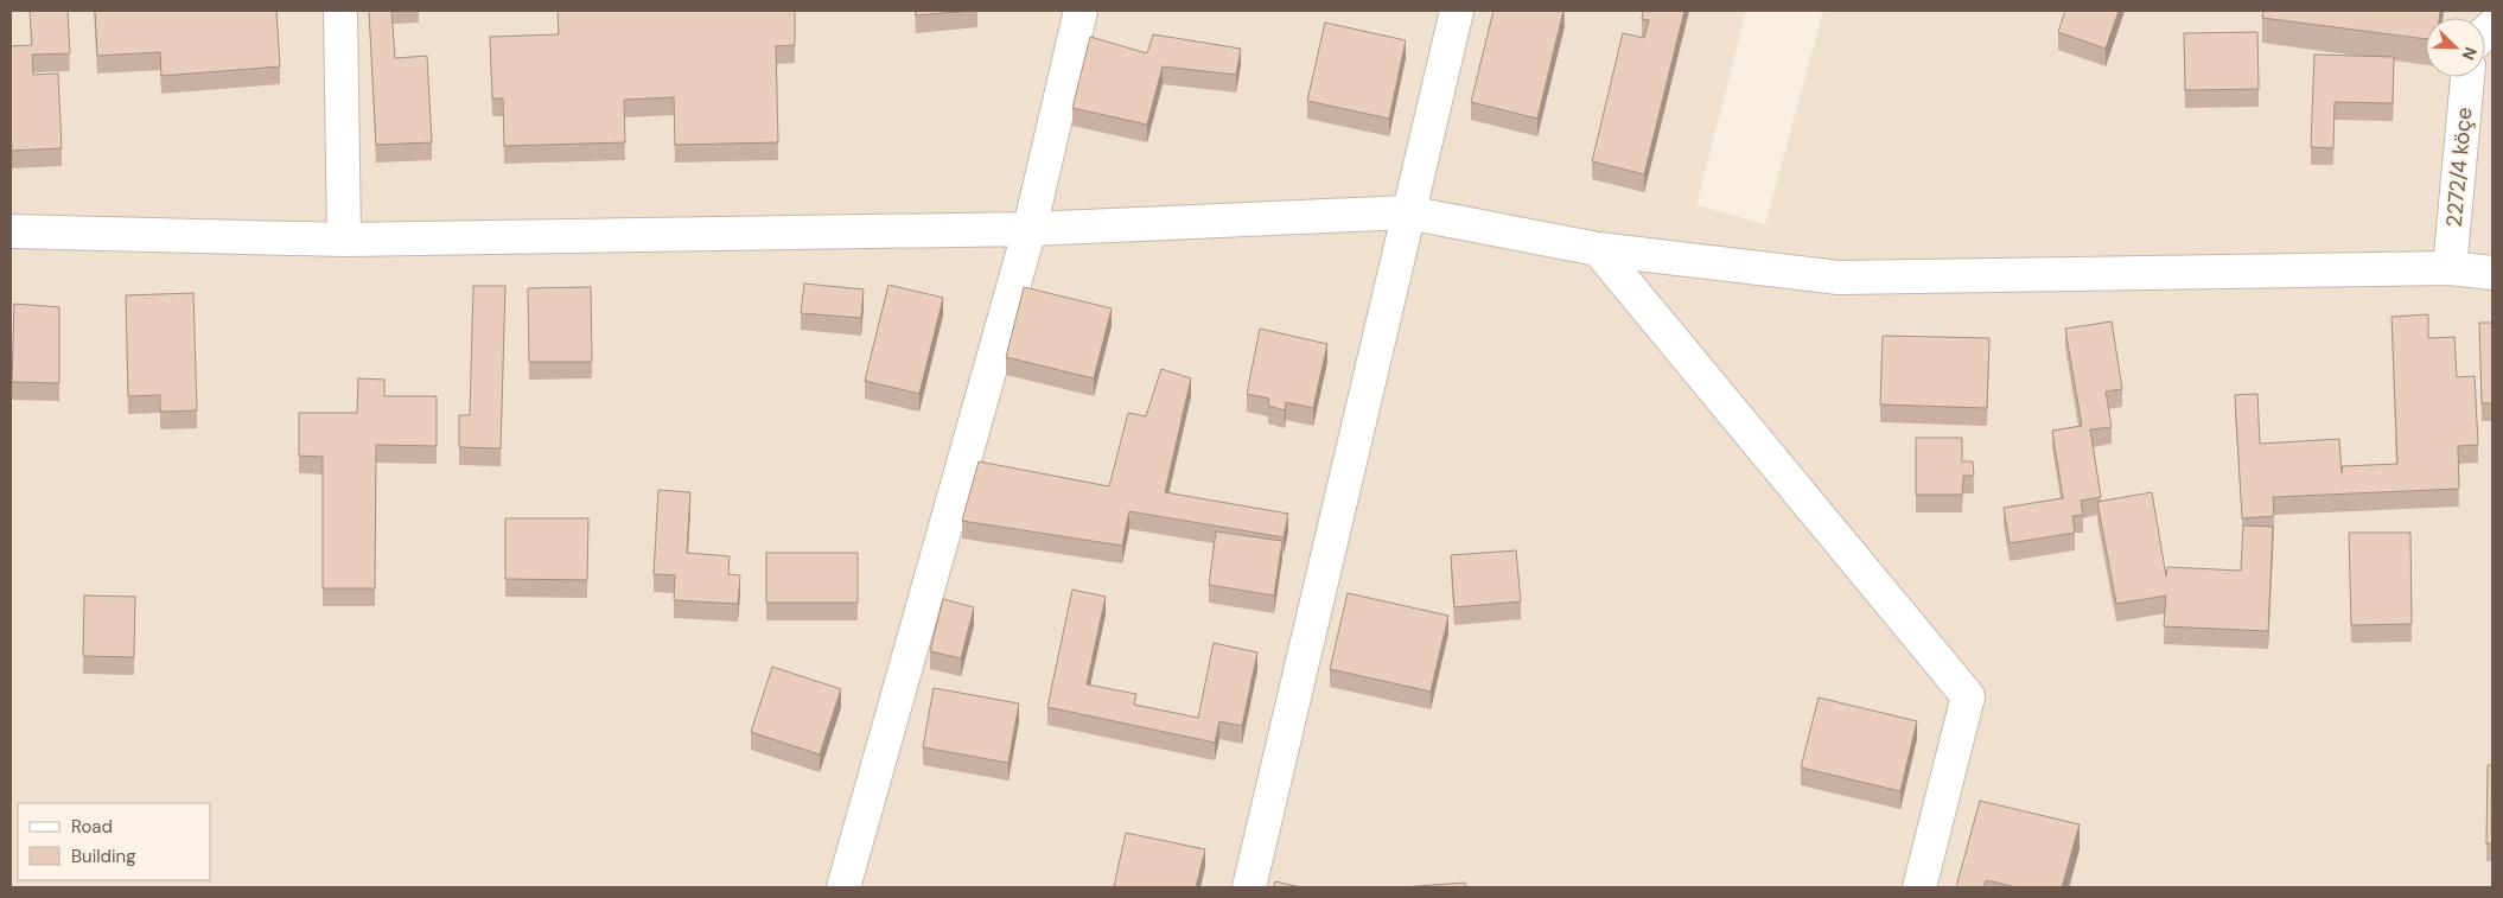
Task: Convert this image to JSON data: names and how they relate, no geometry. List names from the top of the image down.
{
  "streets": {
    "street": ["2272/4 köçe"]
  },
  "legend": ["Road", "Building"],
  "north": "bottom right"
}
